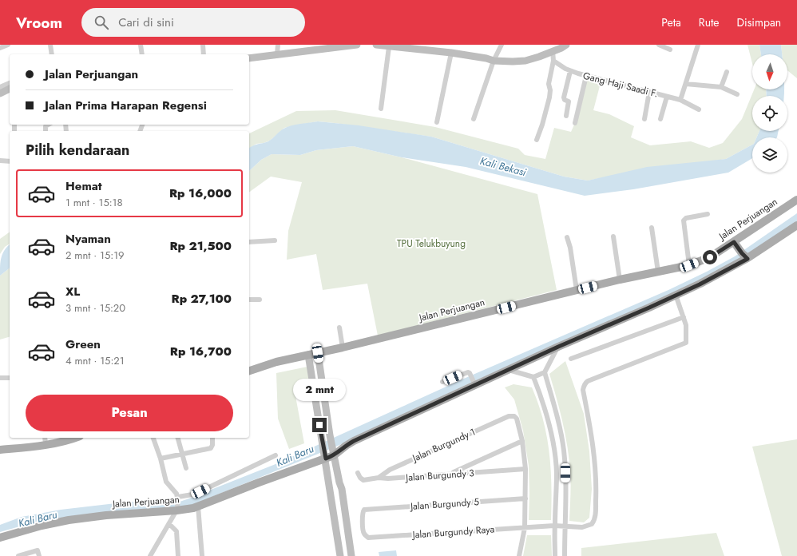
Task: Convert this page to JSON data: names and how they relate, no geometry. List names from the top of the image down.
{
  "streets": {
    "main road": ["Jalan Perjuangan"],
    "street": [
      "Gang Haji Saadi F.",
      "Jalan Burgundy 1",
      "Jalan Burgundy 3",
      "Jalan Burgundy 5",
      "Jalan Burgundy Raya"
    ]
  },
  "crossings": [
    ["Jalan Burgundy 1", "Jalan Burgundy 3"],
    ["Jalan Burgundy 5", "Jalan Burgundy Raya"]
  ],
  "water": ["Kali Bekasi", "Kali Baru"],
  "parks": ["TPU Telukbuyung"],
  "north": "bottom",
  "page": {
    "header": "Vroom",
    "search": "Cari di sini",
    "nav": ["Peta", "Rute", "Disimpan"],
    "banner": ["Jalan Perjuangan", "Jalan Prima Harapan Regensi"],
    "heading": "Pilih kendaraan",
    "list": [
      {
        "name": "Hemat",
        "note": "1 mnt · 15:18",
        "value": "Rp 16,000"
      },
      {
        "name": "Nyaman",
        "note": "2 mnt · 15:19",
        "value": "Rp 21,500"
      },
      {
        "name": "XL",
        "note": "3 mnt · 15:20",
        "value": "Rp 27,100"
      },
      {
        "name": "Green",
        "note": "4 mnt · 15:21",
        "value": "Rp 16,700"
      }
    ],
    "bubble": "2 mnt",
    "buttons": "Pesan"
  }
}
